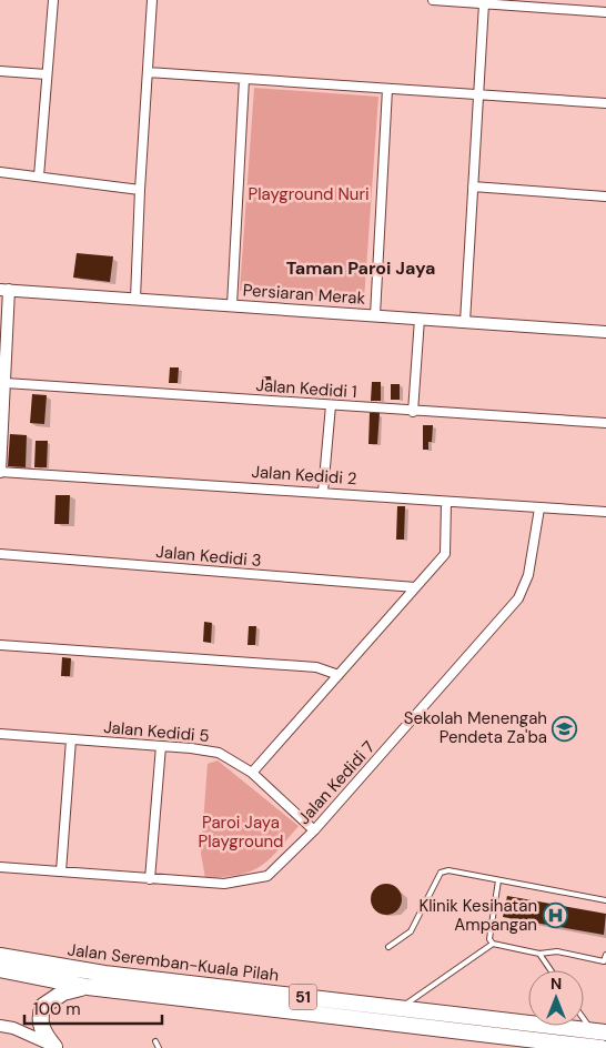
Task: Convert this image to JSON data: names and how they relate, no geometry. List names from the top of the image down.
{
  "streets": {
    "highway": ["Jalan Seremban-Kuala Pilah", "51"],
    "street": [
      "Persiaran Merak",
      "Jalan Kedidi 1",
      "Jalan Kedidi 2",
      "Jalan Kedidi 3",
      "Jalan Kedidi 5",
      "Jalan Kedidi 7"
    ]
  },
  "crossings": [
    ["Jalan Kedidi 2", "Jalan Kedidi 7"],
    ["Jalan Kedidi 5", "Jalan Kedidi 7"]
  ],
  "districts": ["Taman Paroi Jaya"],
  "parks": ["Playground Nuri", "Paroi Jaya Playground"],
  "places": {
    "school or university": ["Sekolah Menengah Pendeta Za'ba"],
    "hospital": ["Klinik Kesihatan Ampangan"]
  },
  "scale_bar": "100 m",
  "north": "top"
}
